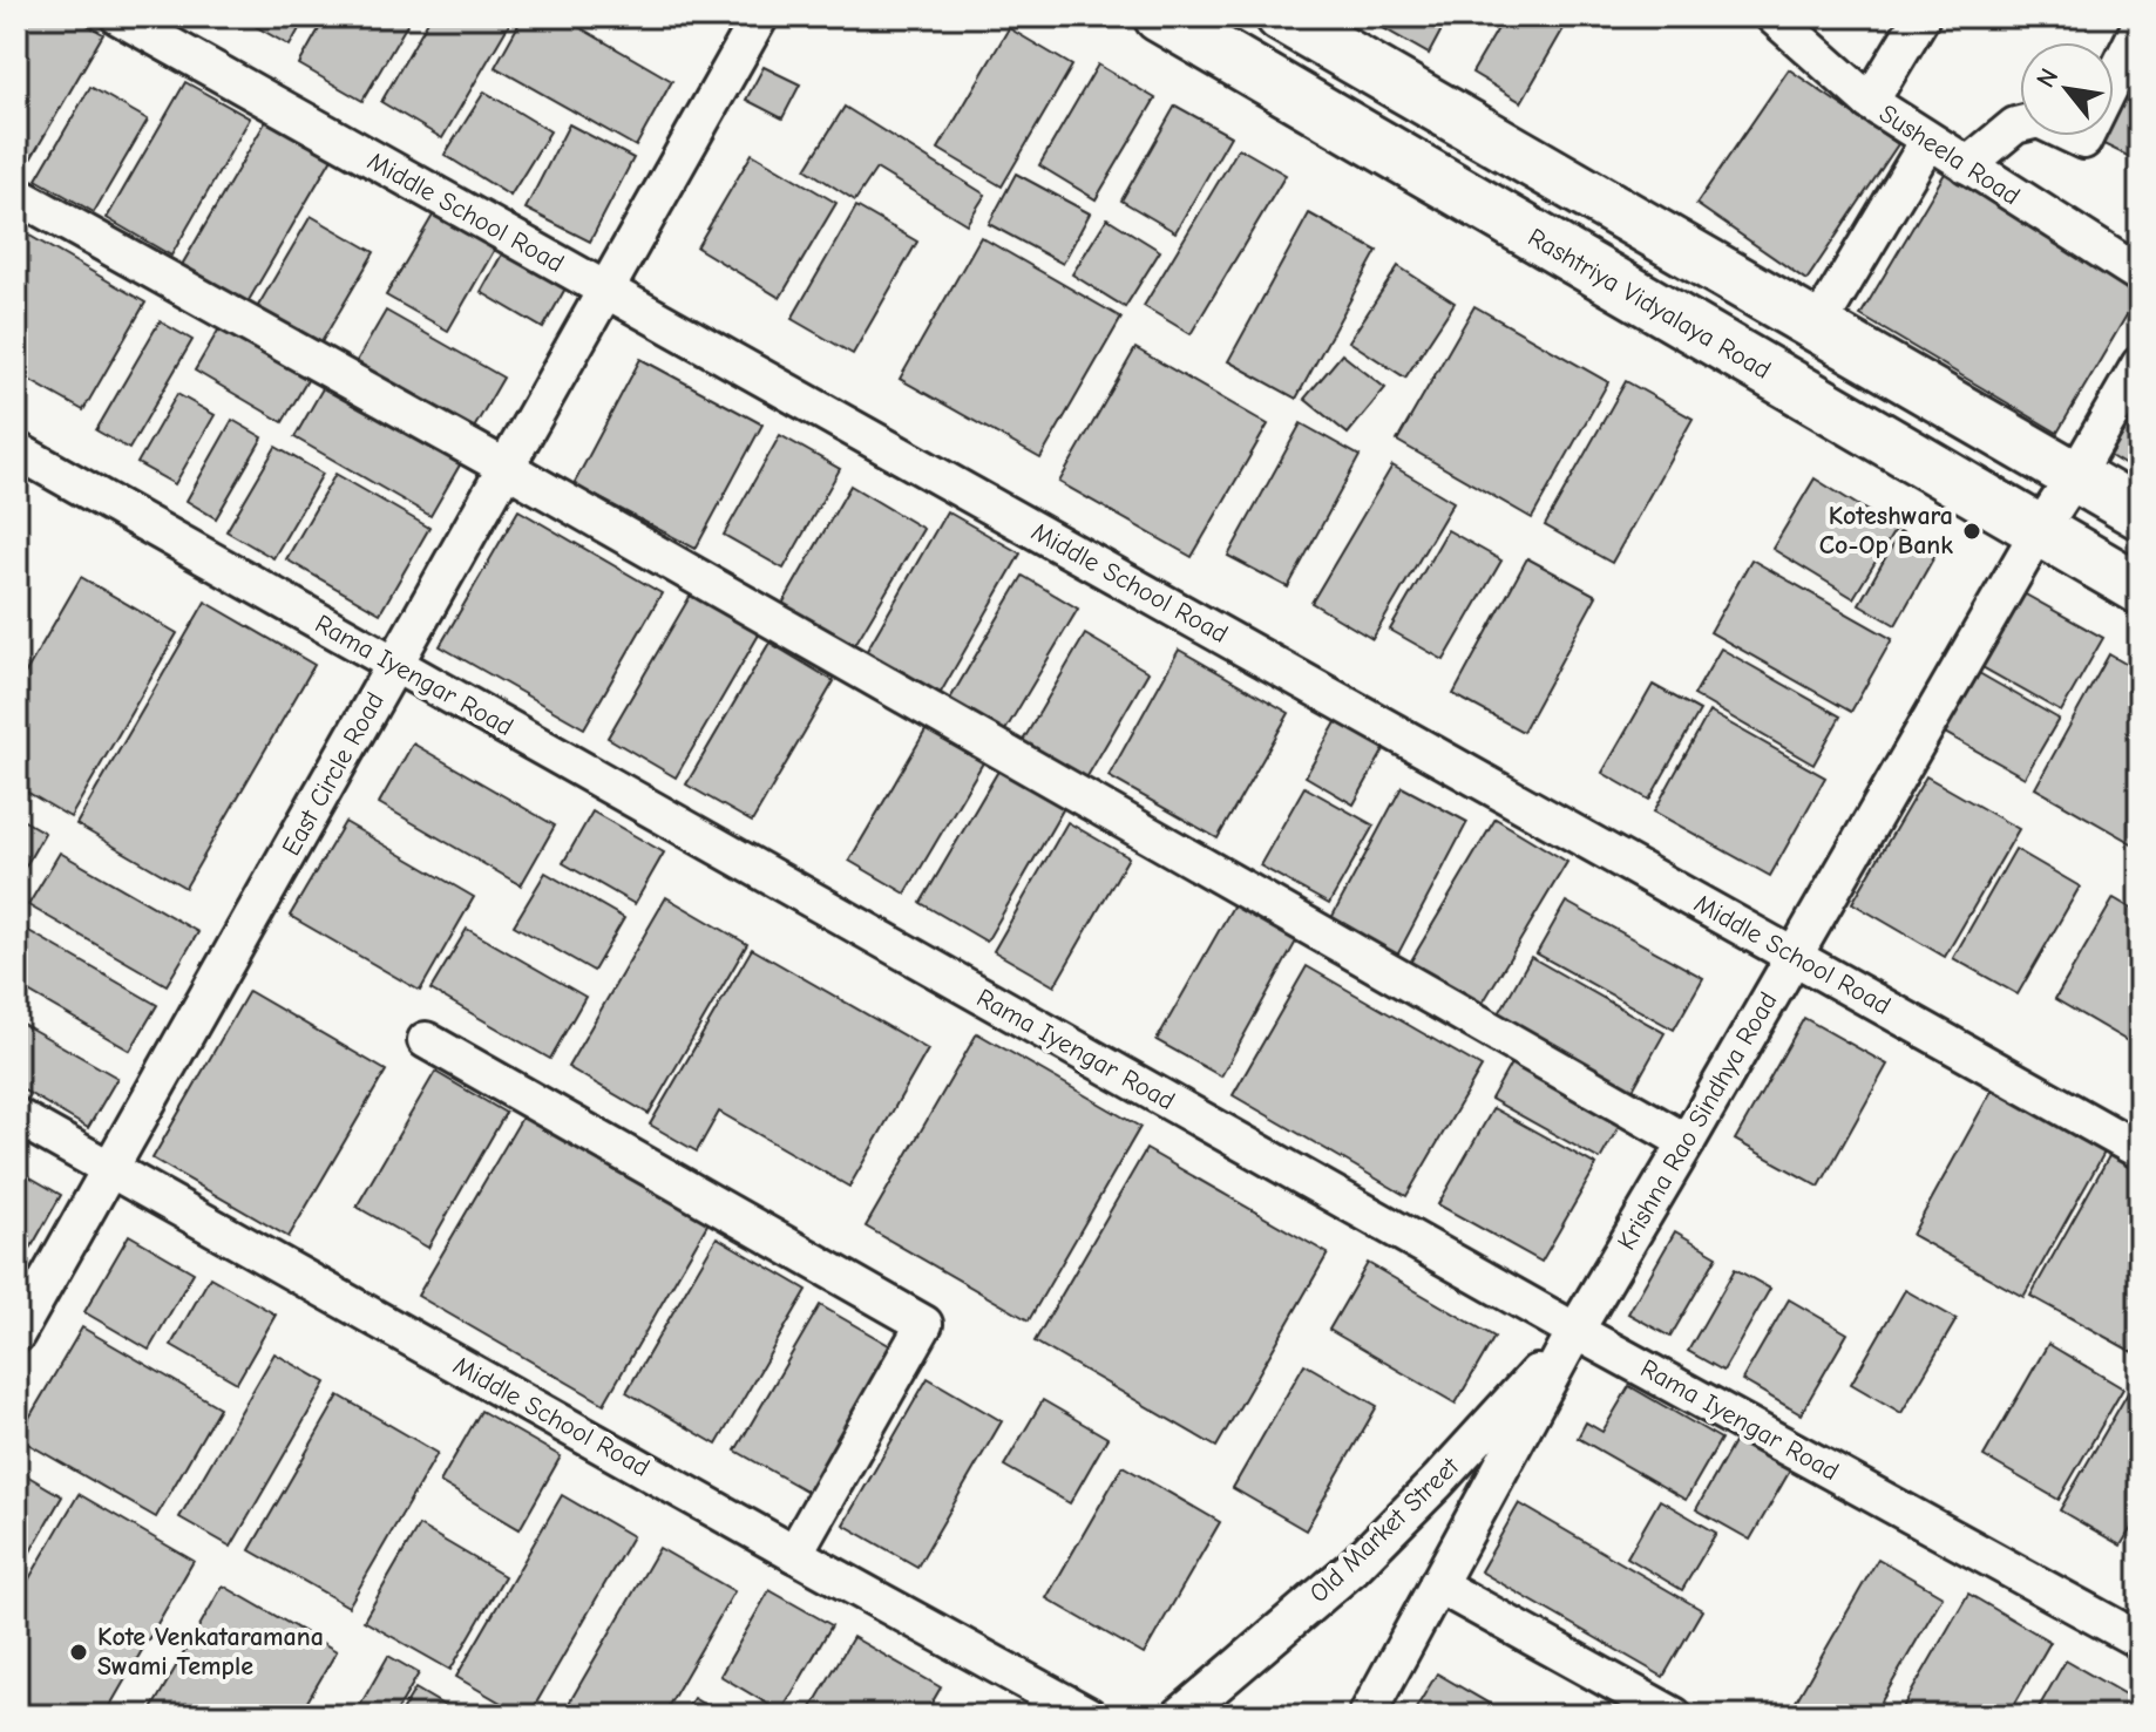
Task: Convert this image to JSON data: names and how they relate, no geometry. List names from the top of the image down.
{
  "streets": {
    "main road": ["Rashtriya Vidyalaya Road"],
    "street": [
      "Susheela Road",
      "Middle School Road",
      "Rama Iyengar Road",
      "East Circle Road",
      "Krishna Rao Sindhya Road",
      "Old Market Street"
    ]
  },
  "crossings": [
    ["Middle School Road", "East Circle Road"],
    ["Middle School Road", "Krishna Rao Sindhya Road"],
    ["Rashtriya Vidyalaya Road", "Krishna Rao Sindhya Road"],
    ["Rama Iyengar Road", "East Circle Road"],
    ["Rama Iyengar Road", "Krishna Rao Sindhya Road"],
    ["Rama Iyengar Road", "Old Market Street"],
    ["Krishna Rao Sindhya Road", "Old Market Street"]
  ],
  "places": ["Koteshwara Co-Op Bank", "Kote Venkataramana Swami Temple"],
  "north": "top left"
}
